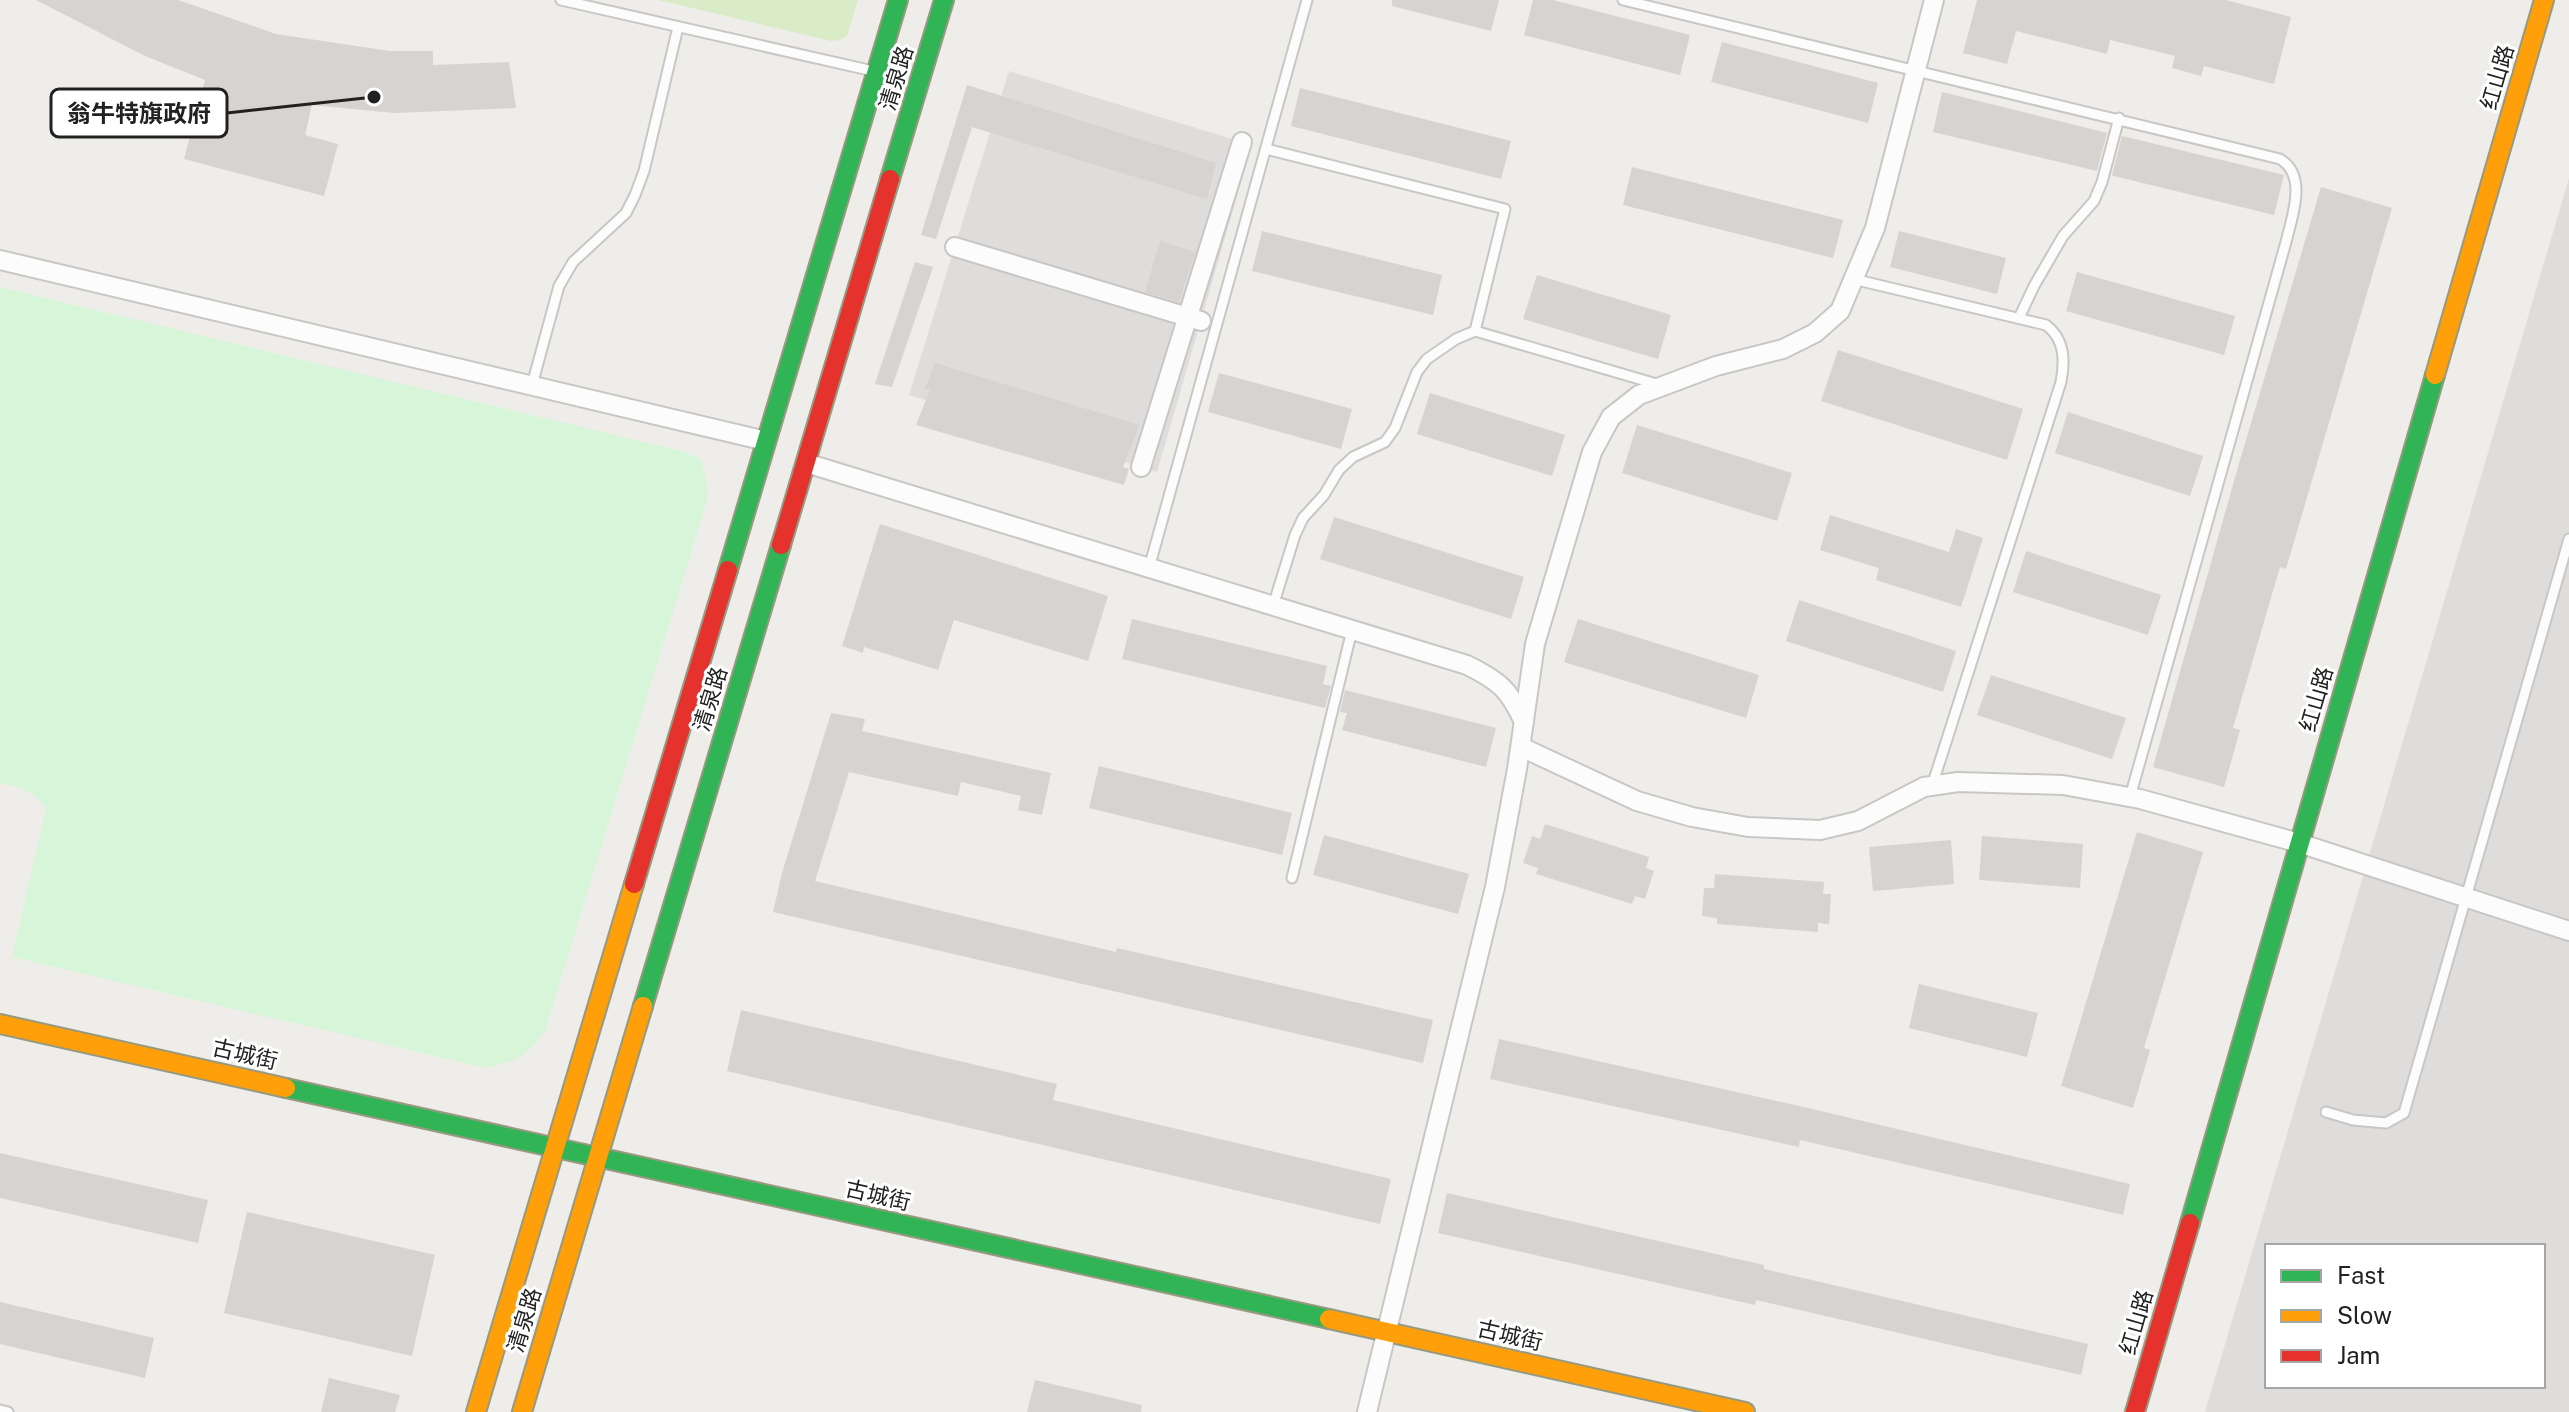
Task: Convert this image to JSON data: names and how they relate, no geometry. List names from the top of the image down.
{
  "streets": {
    "street": ["红山路", "清泉路", "古城街"]
  },
  "crossings": [
    ["清泉路", "古城街"]
  ],
  "places": ["翁牛特旗政府"],
  "legend": ["Fast", "Slow", "Jam"]
}
